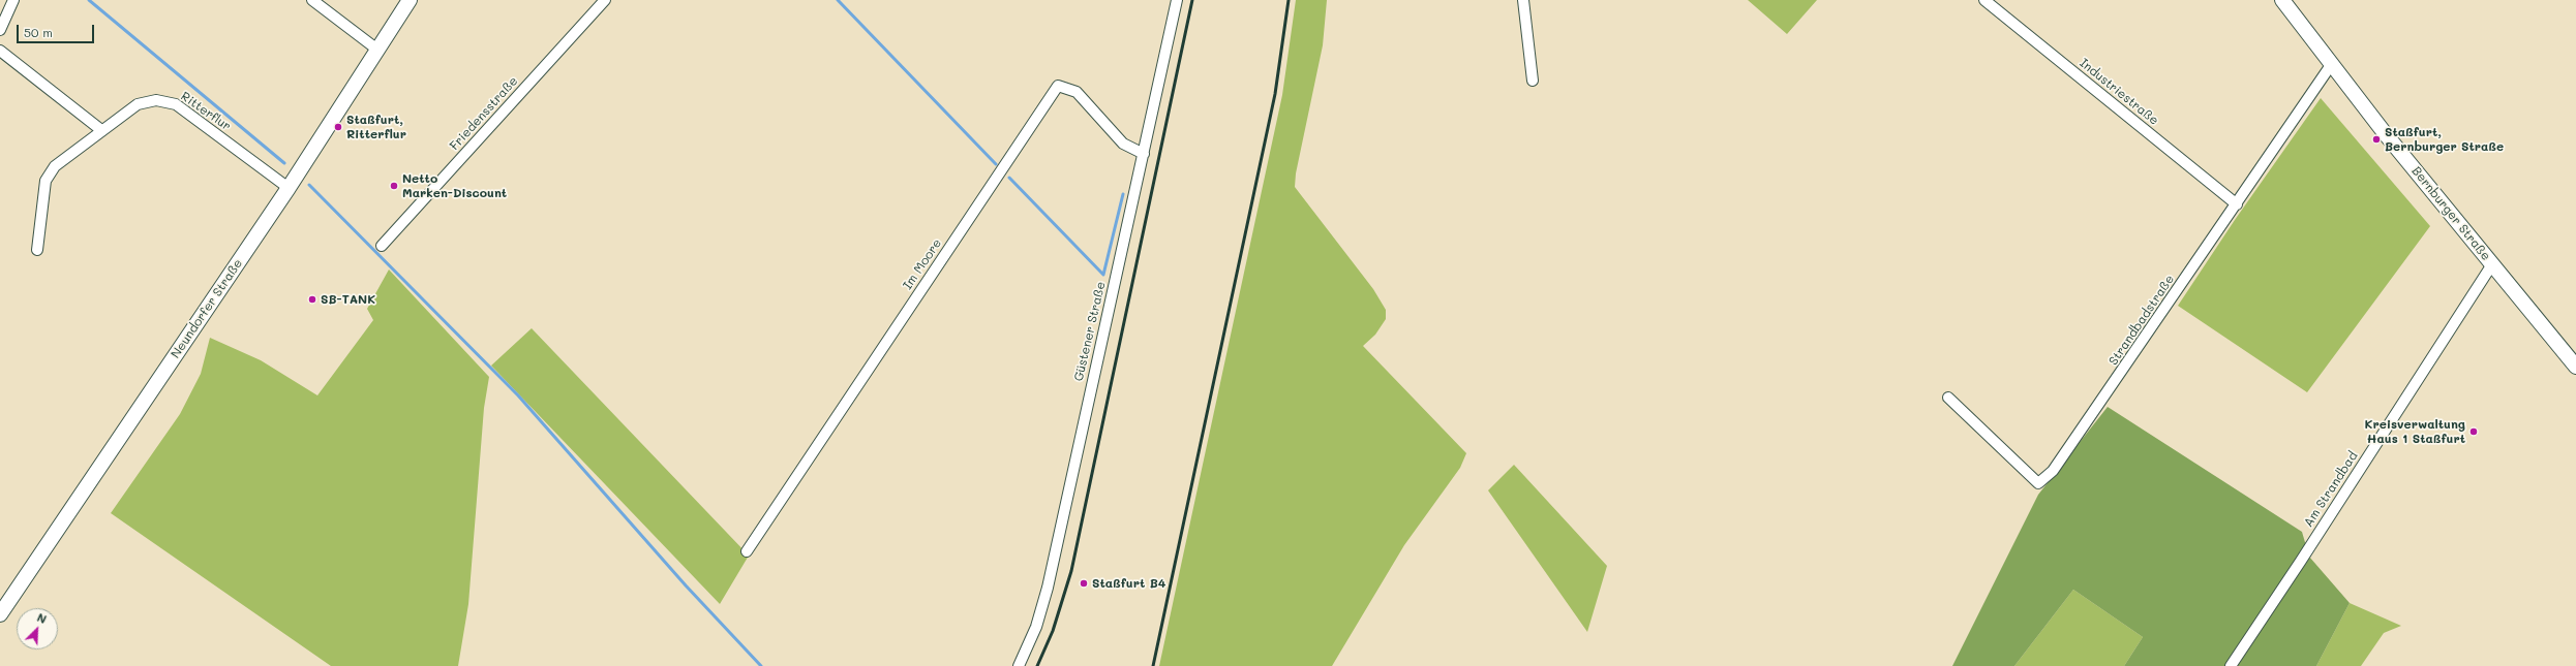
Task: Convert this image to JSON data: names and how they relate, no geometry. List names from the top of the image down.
{
  "streets": {
    "main road": ["Bernburger Straße", "Neundorfer Straße"],
    "street": [
      "Industriestraße",
      "Ritterflur",
      "Friedensstraße",
      "Im Moore",
      "Strandbadstraße",
      "Güstener Straße",
      "Am Strandbad"
    ]
  },
  "crossings": [
    ["Industriestraße", "Strandbadstraße"],
    ["Ritterflur", "Neundorfer Straße"],
    ["Bernburger Straße", "Strandbadstraße"],
    ["Bernburger Straße", "Am Strandbad"],
    ["Im Moore", "Güstener Straße"]
  ],
  "places": [
    "Staßfurt, Ritterflur",
    "Staßfurt, Bernburger Straße",
    "Netto Marken-Discount",
    "SB-TANK",
    "Kreisverwaltung Haus 1 Staßfurt",
    "Staßfurt B4"
  ],
  "scale_bar": "50 m",
  "north": "top right"
}
